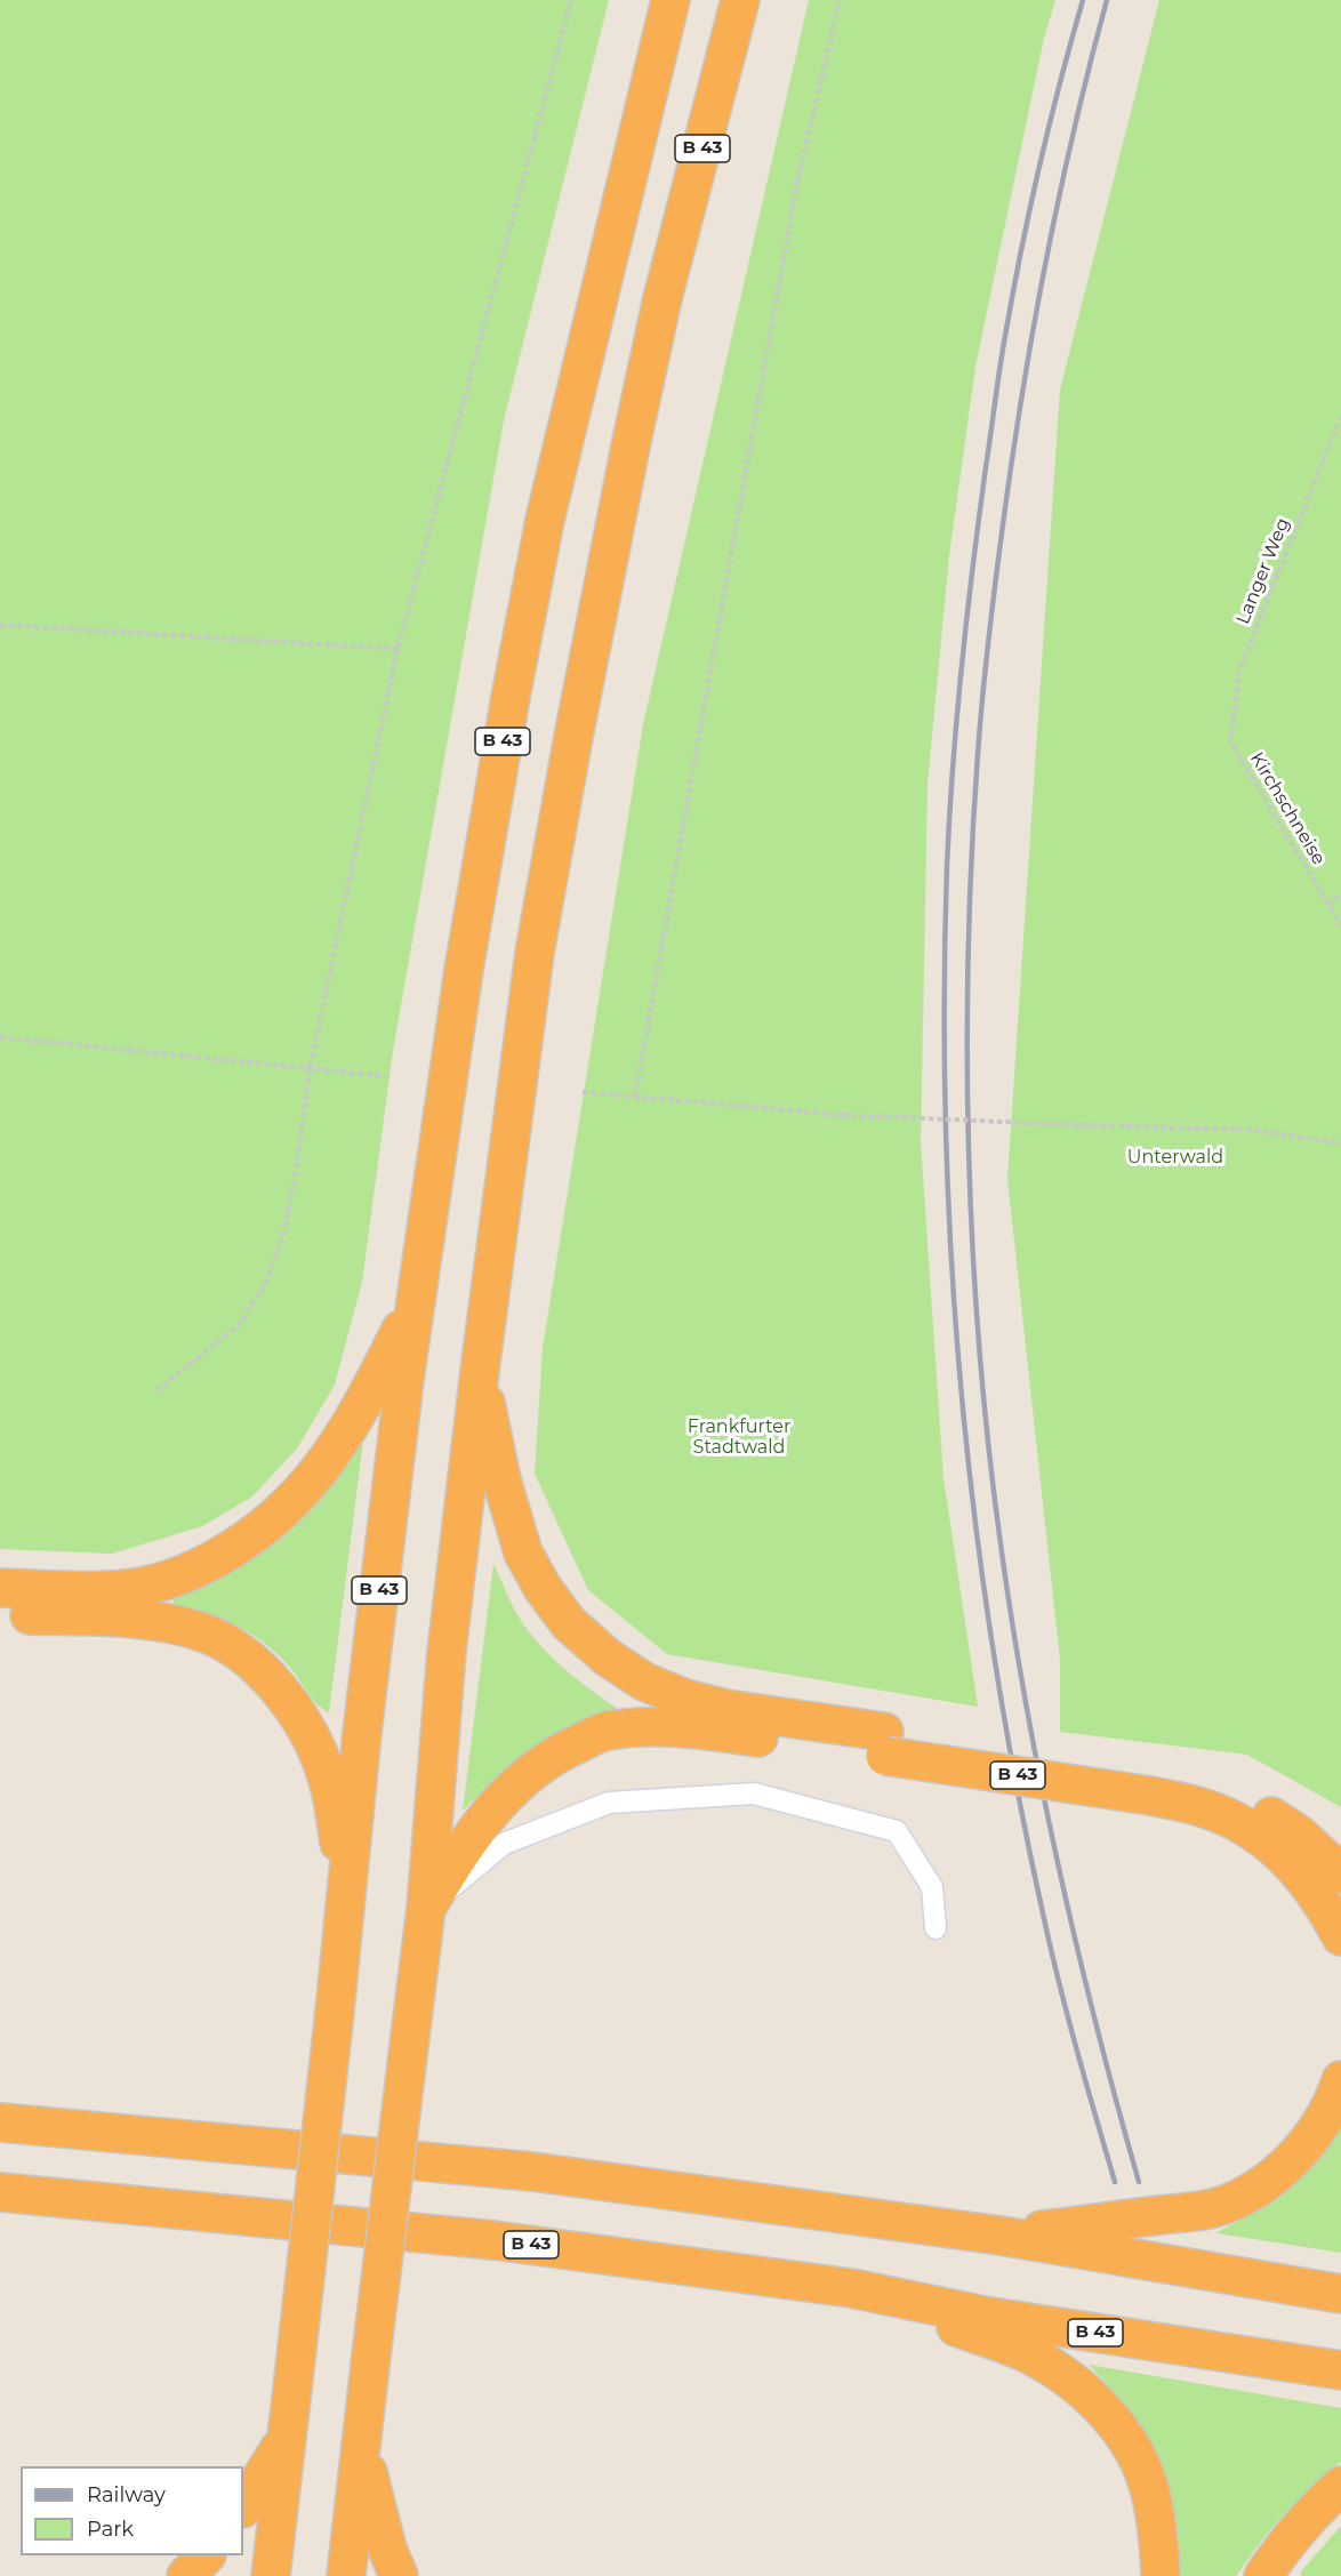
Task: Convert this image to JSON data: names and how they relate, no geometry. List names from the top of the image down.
{
  "streets": {
    "highway": ["B 43"],
    "path": ["Langer Weg", "Kirchschneise"]
  },
  "crossings": [
    ["Langer Weg", "Kirchschneise"]
  ],
  "parks": ["Unterwald", "Frankfurter Stadtwald"],
  "legend": ["Railway", "Park"]
}
